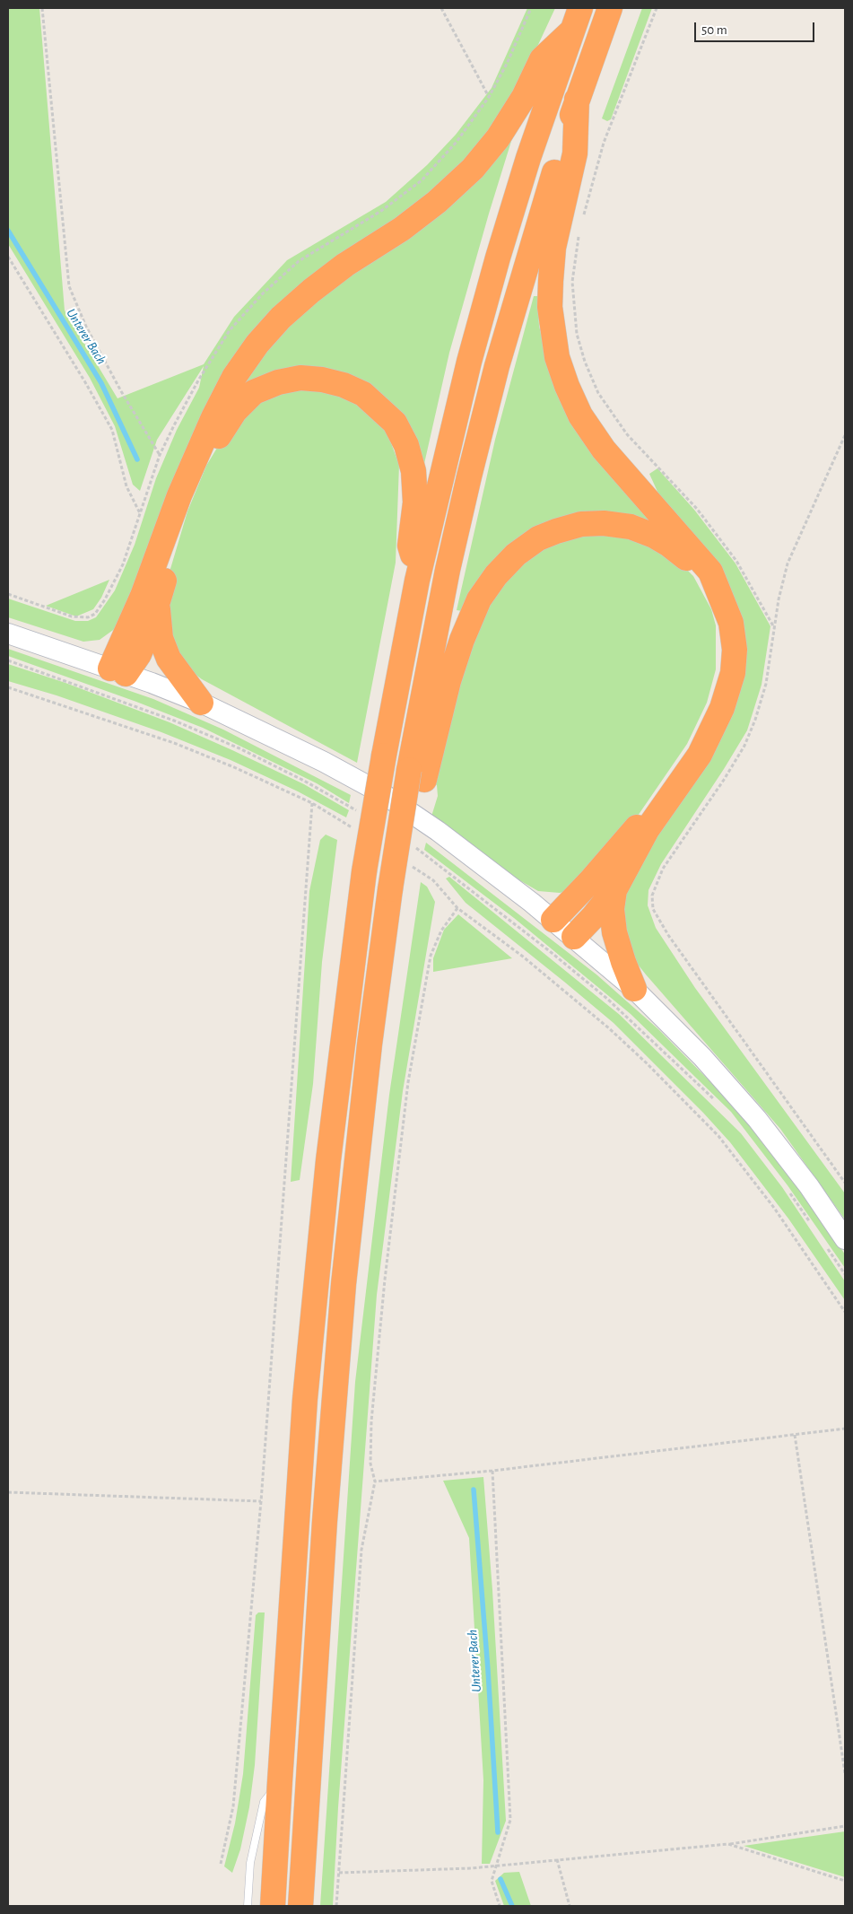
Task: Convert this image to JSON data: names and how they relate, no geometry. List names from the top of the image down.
{
  "water": ["Unterer Bach"],
  "scale_bar": "50 m"
}
